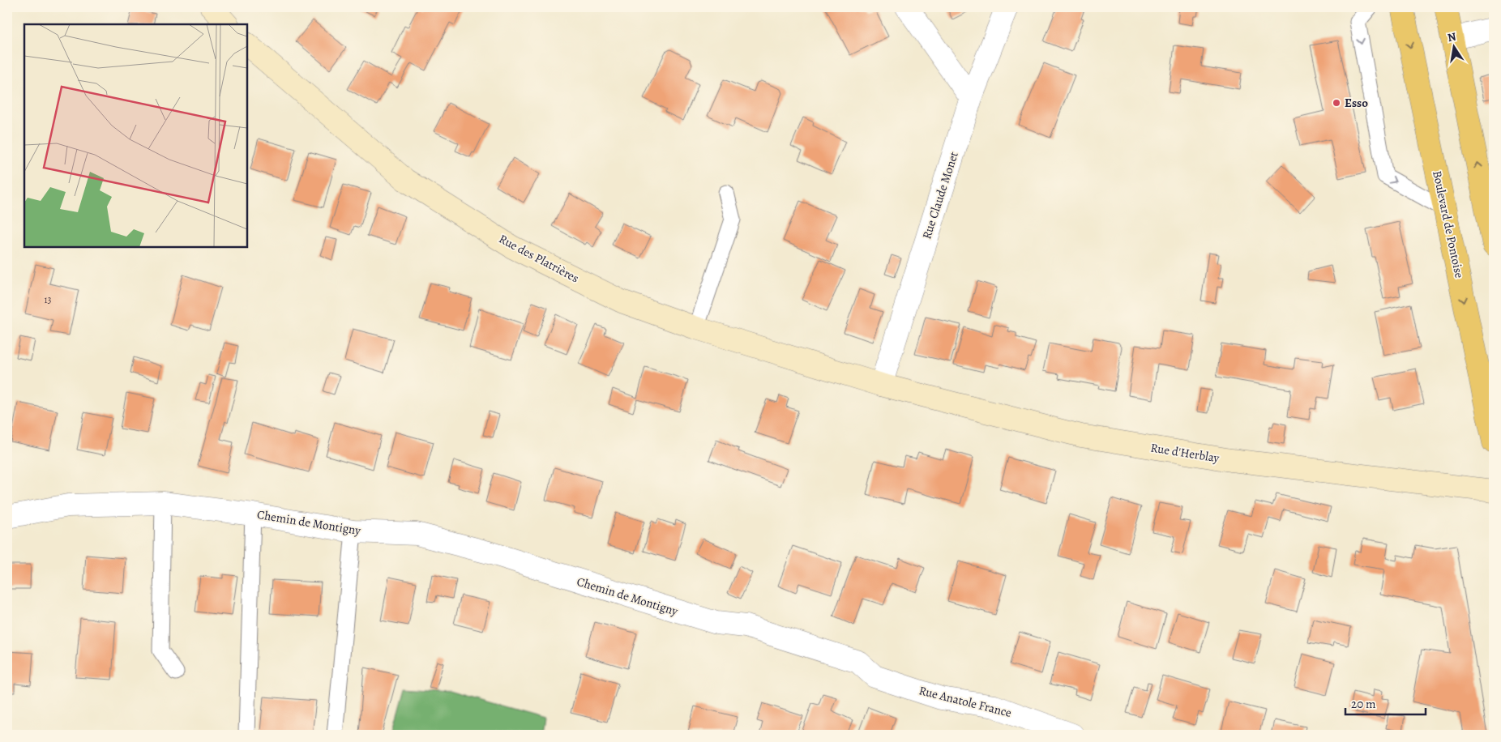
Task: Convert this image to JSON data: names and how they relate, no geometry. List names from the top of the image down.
{
  "streets": {
    "main road": ["Boulevard de Pontoise", "Rue des Platrières", "Rue d'Herblay"],
    "street": ["Rue Claude Monet", "Chemin de Montigny", "Rue Anatole France"]
  },
  "crossings": [
    ["Rue Claude Monet", "Rue des Platrières"],
    ["Rue Claude Monet", "Rue d'Herblay"],
    ["Rue des Platrières", "Rue d'Herblay"],
    ["Chemin de Montigny", "Rue Anatole France"]
  ],
  "places": ["Esso"],
  "house_numbers": ["13"],
  "scale_bar": "20 m",
  "north": "top"
}
